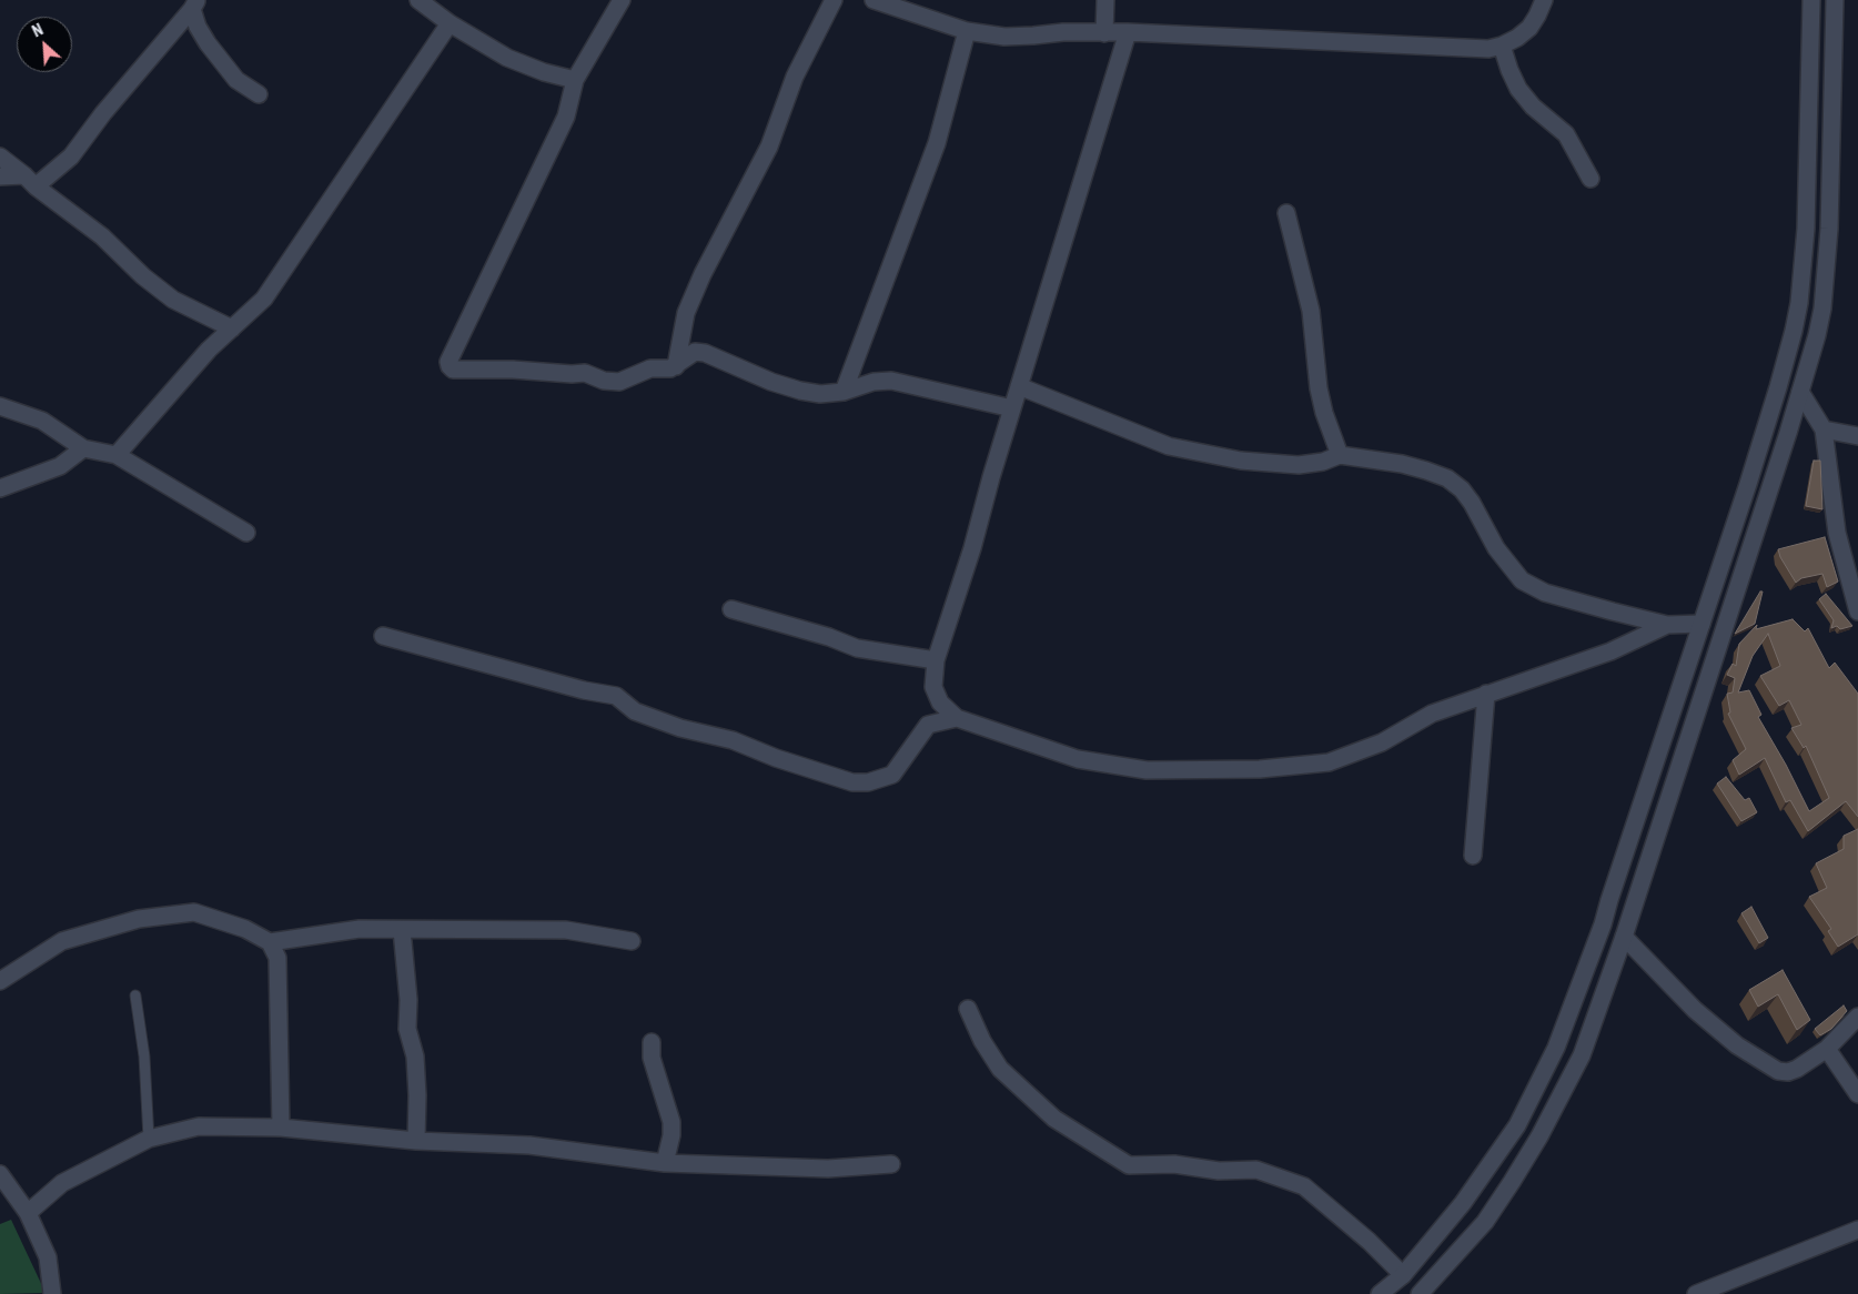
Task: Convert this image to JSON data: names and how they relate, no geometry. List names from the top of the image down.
{
  "north": "top left"
}
